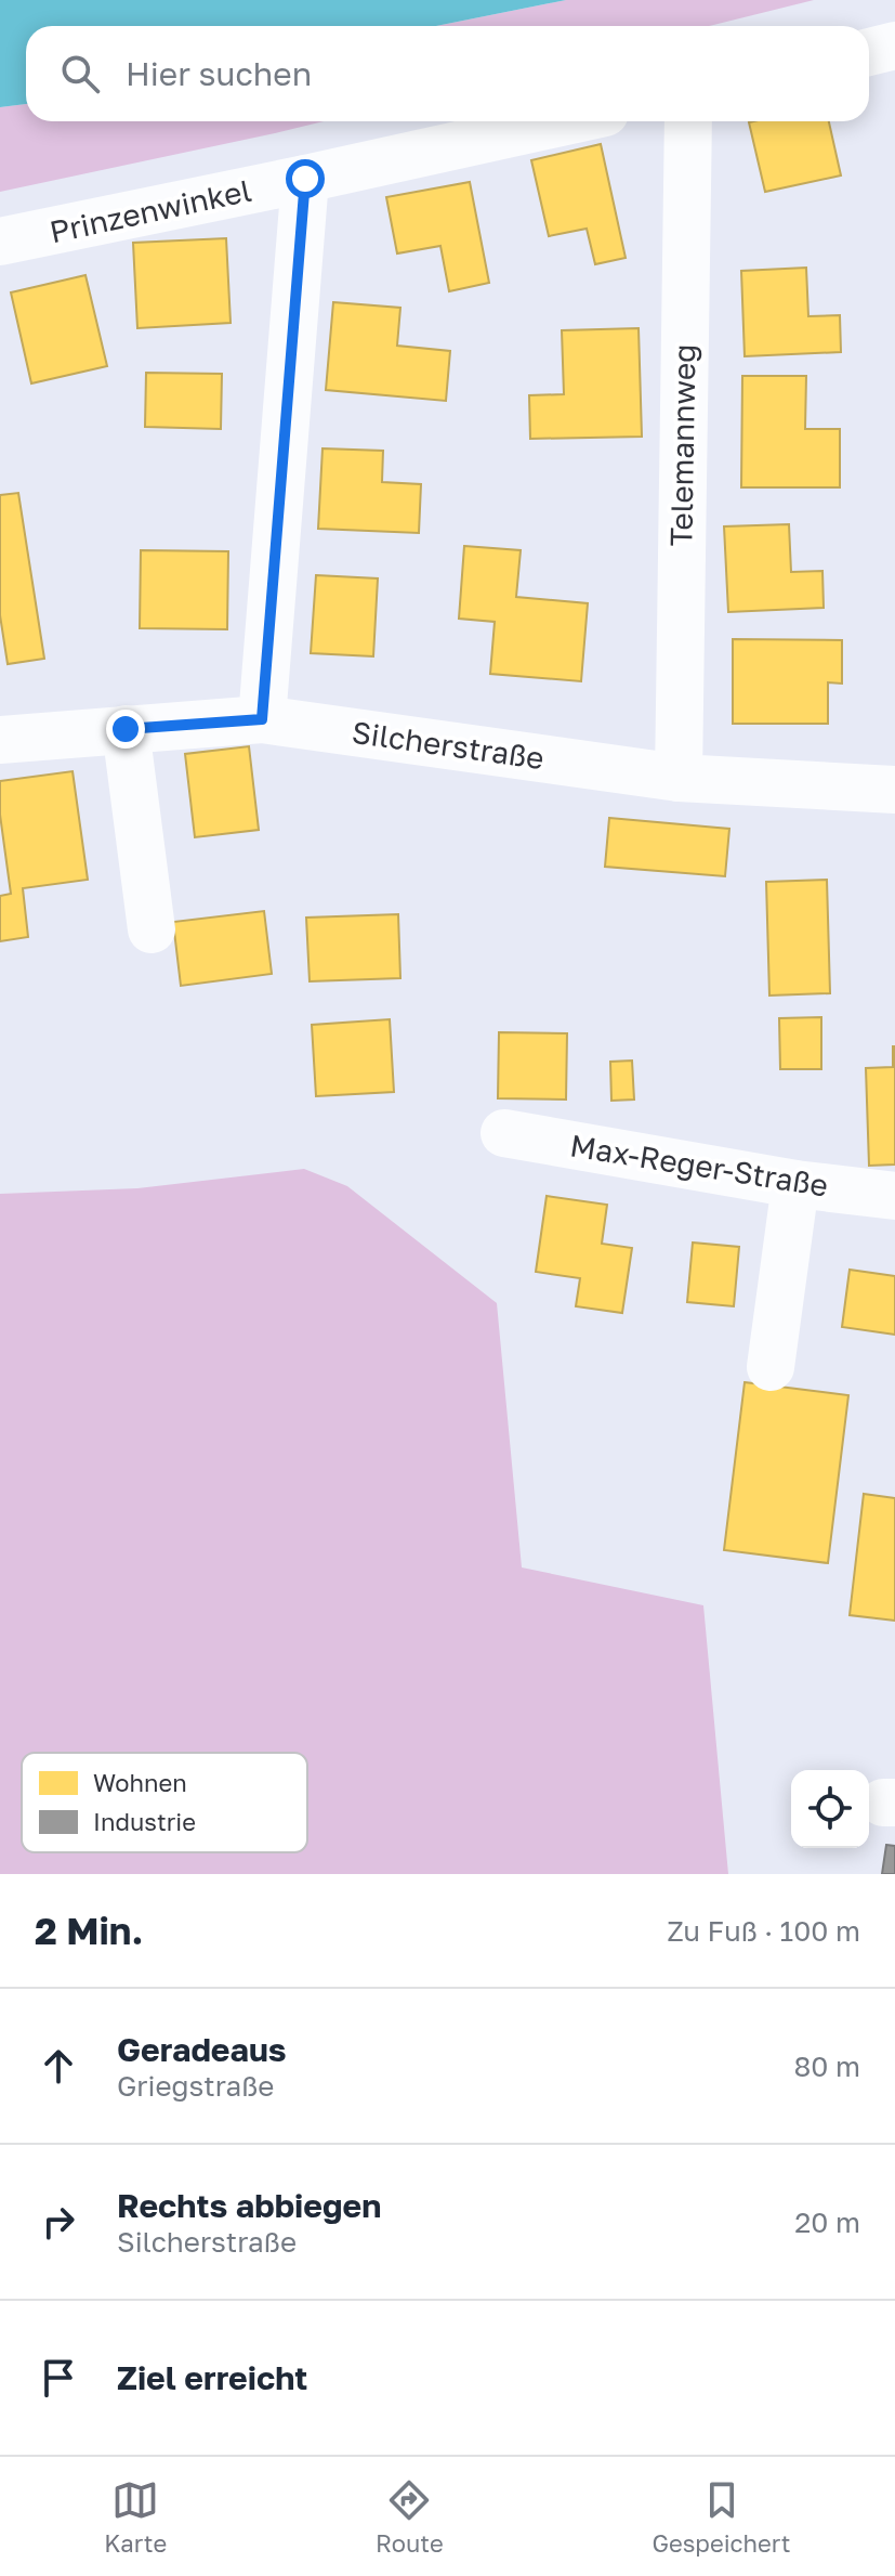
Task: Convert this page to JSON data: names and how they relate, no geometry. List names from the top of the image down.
{
  "streets": {
    "street": [
      "Prinzenwinkel",
      "Telemannweg",
      "Silcherstraße",
      "Max-Reger-Straße"
    ]
  },
  "crossings": [
    ["Telemannweg", "Silcherstraße"]
  ],
  "legend": ["Wohnen", "Industrie"],
  "page": {
    "search": "Hier suchen",
    "heading": ["2 Min.", "Zu Fuß · 100 m"],
    "list": [
      ["Geradeaus", "Griegstraße", "80 m"],
      ["Rechts abbiegen", "Silcherstraße", "20 m"],
      "Ziel erreicht"
    ],
    "nav": ["Karte", "Route", "Gespeichert"]
  }
}
